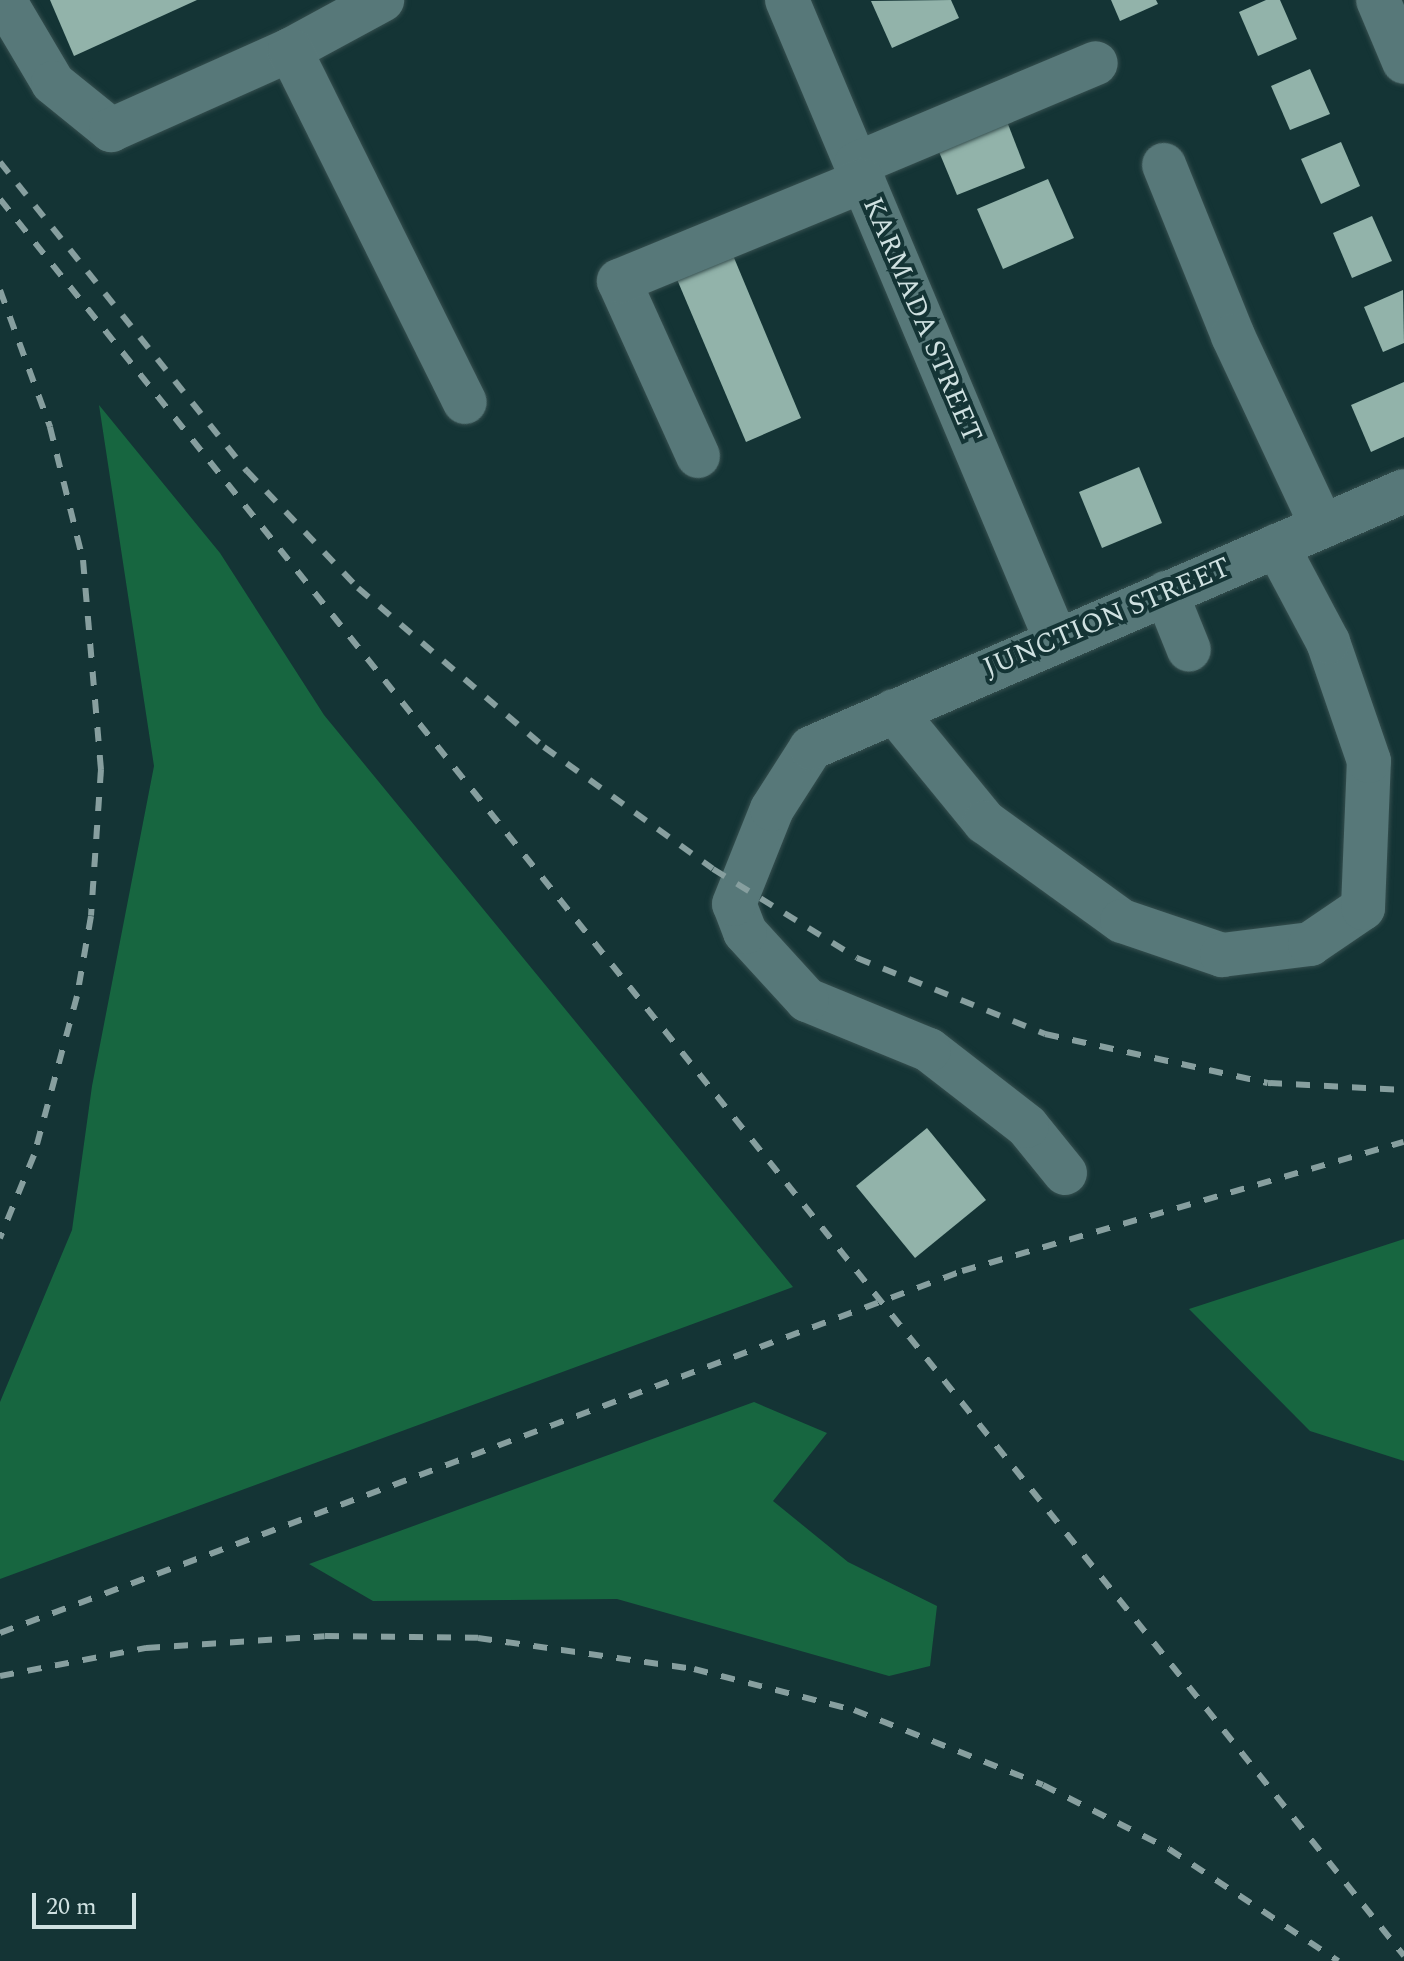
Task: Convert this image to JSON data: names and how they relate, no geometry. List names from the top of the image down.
{
  "streets": {
    "street": ["KARMADA STREET", "JUNCTION STREET"]
  },
  "crossings": [
    ["KARMADA STREET", "JUNCTION STREET"]
  ],
  "scale_bar": "20 m"
}
